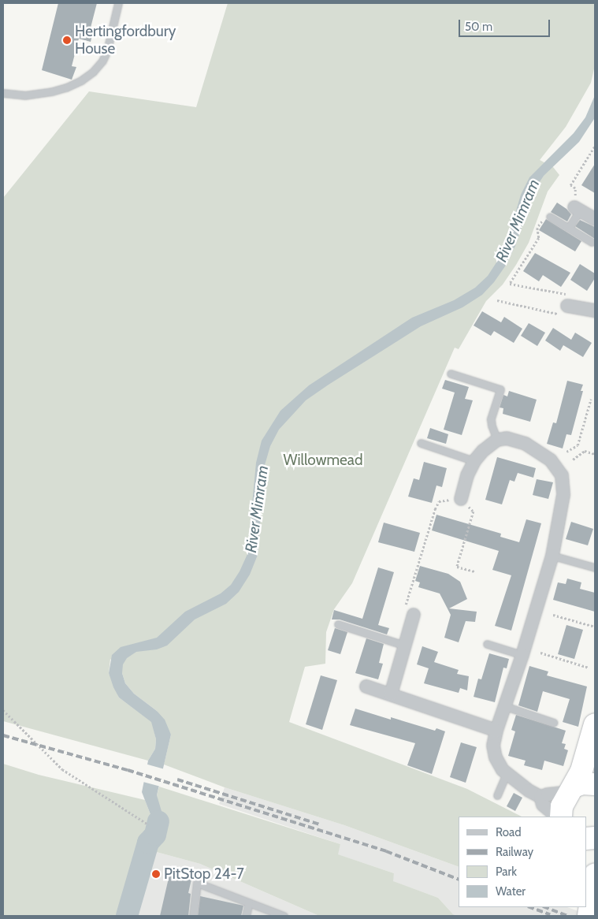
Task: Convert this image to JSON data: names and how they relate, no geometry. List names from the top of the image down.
{
  "water": ["River Mimram"],
  "parks": ["Willowmead"],
  "places": ["Hertingfordbury House", "PitStop 24-7"],
  "legend": [
    "Road",
    "Railway",
    "Park",
    "Water"
  ],
  "scale_bar": "50 m"
}
